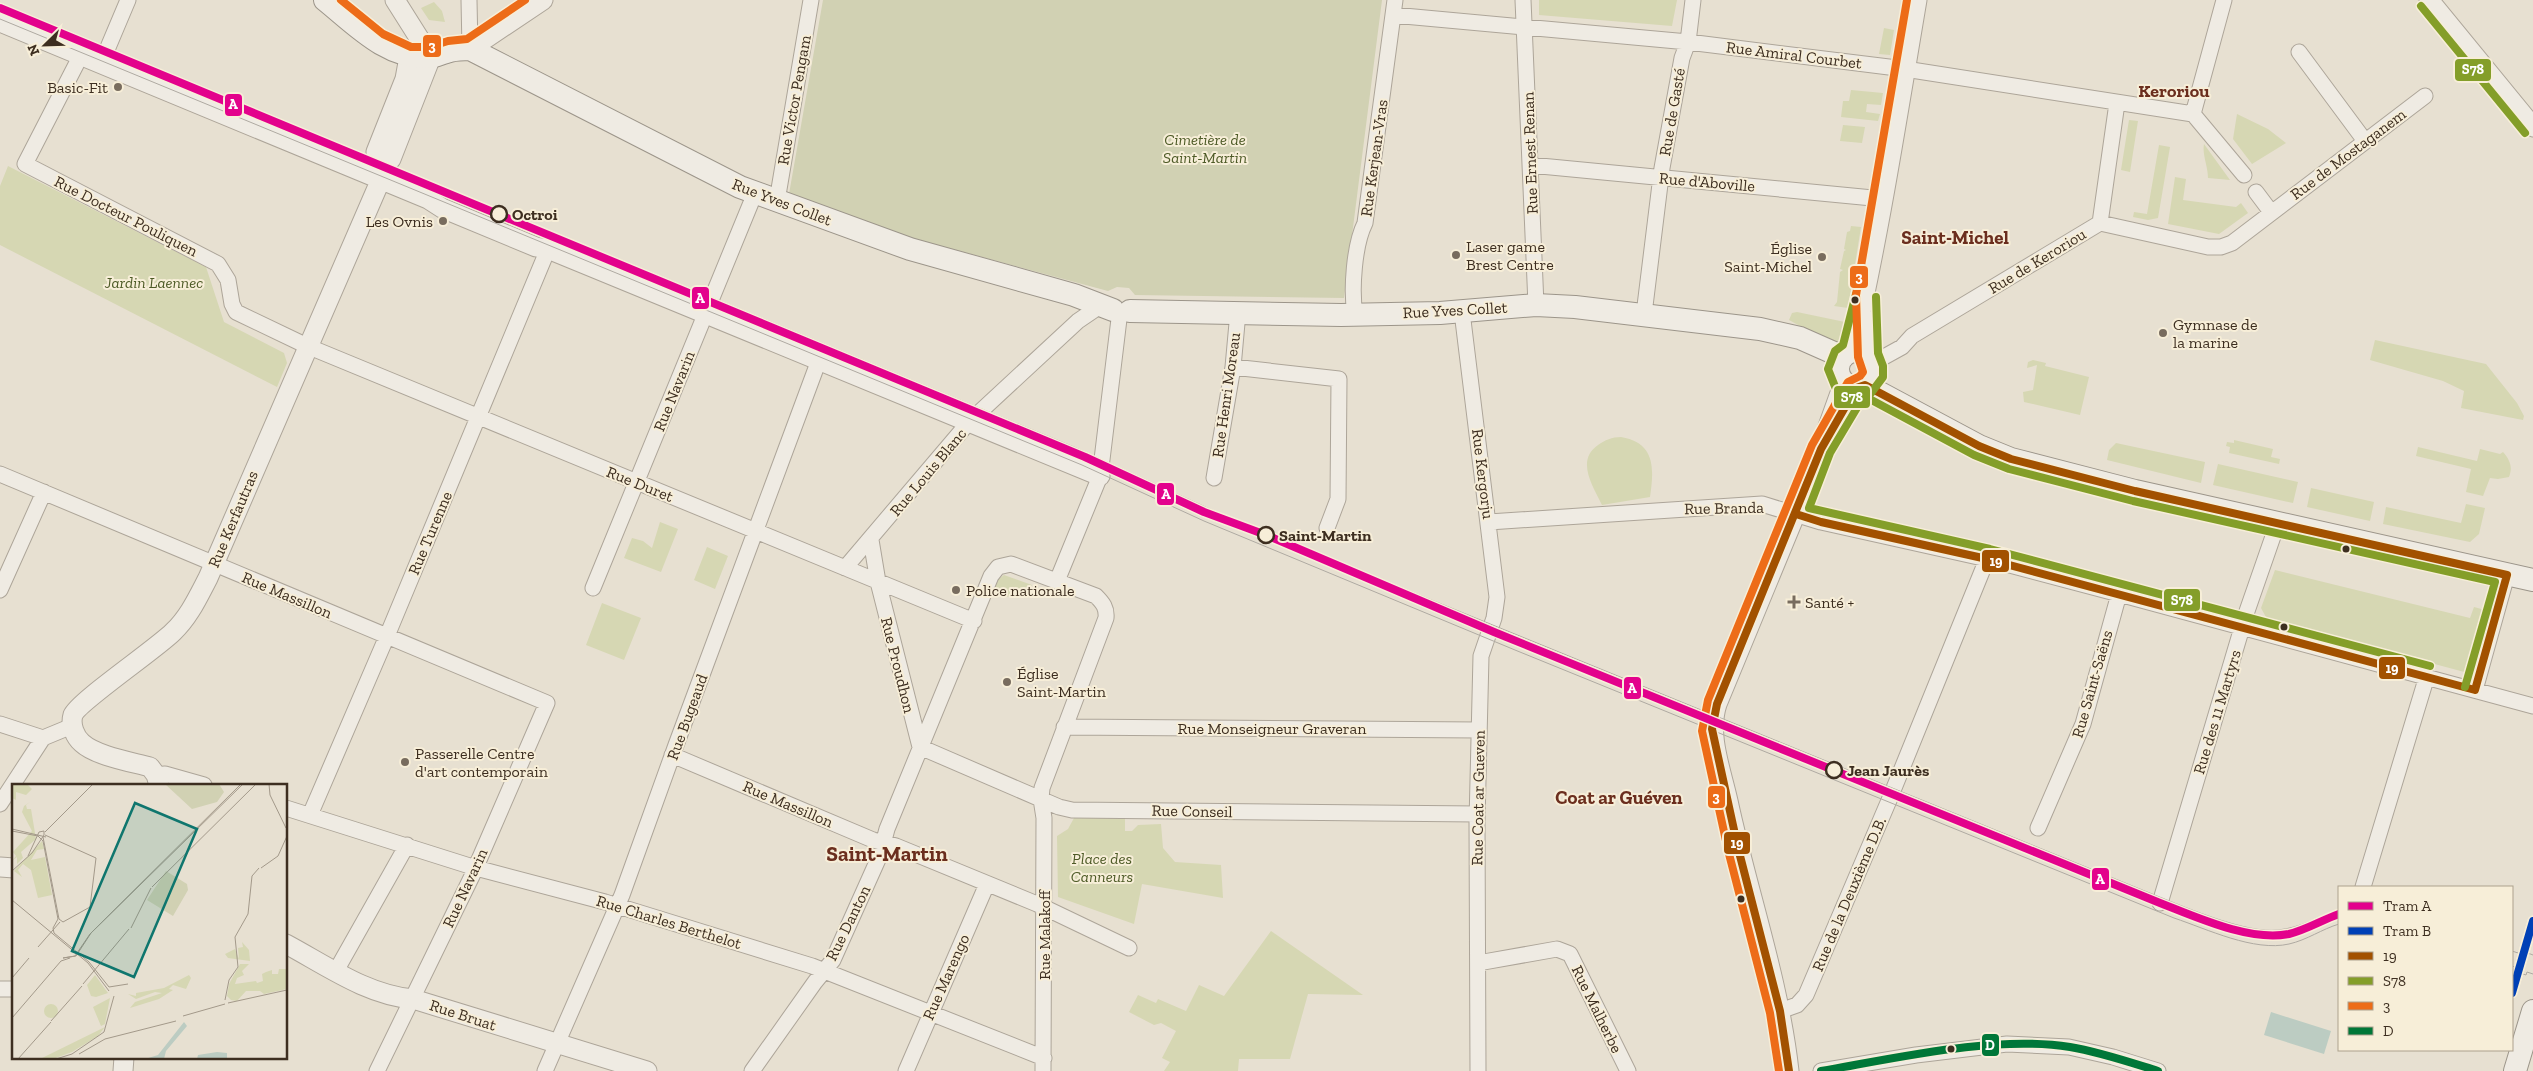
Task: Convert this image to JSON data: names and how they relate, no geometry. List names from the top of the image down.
{
  "streets": {
    "main road": ["Rue Yves Collet"],
    "street": [
      "Rue Amiral Courbet",
      "Rue Victor Pengam",
      "Rue de Gasté",
      "Rue Ernest Renan",
      "Rue de Mostaganem",
      "Rue Kerjean-Vras",
      "Rue d'Aboville",
      "Rue Docteur Pouliquen",
      "Rue de Keroriou",
      "Rue Navarin",
      "Rue Henri Moreau",
      "Rue Louis Blanc",
      "Rue Kergorju",
      "Rue Duret",
      "Rue Branda",
      "Rue Kerfautras",
      "Rue Turenne",
      "Rue Massillon",
      "Rue Proudhon",
      "Rue Saint-Saëns",
      "Rue des 11 Martyrs",
      "Rue Bugeaud",
      "Rue Monseigneur Graveran",
      "Rue Coat ar Gueven",
      "Rue Conseil",
      "Rue de la Deuxième D.B.",
      "Rue Charles Berthelot",
      "Rue Danton",
      "Rue Malakoff",
      "Rue Marengo",
      "Rue Malherbe",
      "Rue Bruat"
    ]
  },
  "crossings": [
    ["Rue Amiral Courbet", "Rue de Gasté"],
    ["Rue Amiral Courbet", "Rue Ernest Renan"],
    ["Rue Amiral Courbet", "Rue Kerjean-Vras"],
    ["Rue Amiral Courbet", "Rue de Keroriou"],
    ["Rue Victor Pengam", "Rue Yves Collet"],
    ["Rue de Gasté", "Rue d'Aboville"],
    ["Rue de Gasté", "Rue Yves Collet"],
    ["Rue Ernest Renan", "Rue d'Aboville"],
    ["Rue Ernest Renan", "Rue Yves Collet"],
    ["Rue de Mostaganem", "Rue de Keroriou"],
    ["Rue Kerjean-Vras", "Rue Yves Collet"],
    ["Rue Yves Collet", "Rue de Keroriou"],
    ["Rue Yves Collet", "Rue Navarin"],
    ["Rue Yves Collet", "Rue Henri Moreau"],
    ["Rue Yves Collet", "Rue Louis Blanc"],
    ["Rue Yves Collet", "Rue Kergorju"],
    ["Rue Yves Collet", "Rue des 11 Martyrs"],
    ["Rue Docteur Pouliquen", "Rue Duret"],
    ["Rue Docteur Pouliquen", "Rue Kerfautras"],
    ["Rue Navarin", "Rue Duret"],
    ["Rue Navarin", "Rue Massillon"],
    ["Rue Navarin", "Rue Charles Berthelot"],
    ["Rue Navarin", "Rue Bruat"],
    ["Rue Louis Blanc", "Rue Duret"],
    ["Rue Kergorju", "Rue Branda"],
    ["Rue Kergorju", "Rue Coat ar Gueven"],
    ["Rue Duret", "Rue Kerfautras"],
    ["Rue Duret", "Rue Turenne"],
    ["Rue Duret", "Rue Proudhon"],
    ["Rue Duret", "Rue Bugeaud"],
    ["Rue Duret", "Rue Danton"],
    ["Rue Branda", "Rue Saint-Saëns"],
    ["Rue Branda", "Rue des 11 Martyrs"],
    ["Rue Branda", "Rue de la Deuxième D.B."],
    ["Rue Kerfautras", "Rue Massillon"],
    ["Rue Turenne", "Rue Massillon"],
    ["Rue Turenne", "Rue Charles Berthelot"],
    ["Rue Massillon", "Rue Bugeaud"],
    ["Rue Massillon", "Rue Danton"],
    ["Rue Massillon", "Rue Malakoff"],
    ["Rue Massillon", "Rue Marengo"],
    ["Rue Proudhon", "Rue Conseil"],
    ["Rue Proudhon", "Rue Danton"],
    ["Rue Bugeaud", "Rue Charles Berthelot"],
    ["Rue Bugeaud", "Rue Bruat"],
    ["Rue Monseigneur Graveran", "Rue Coat ar Gueven"],
    ["Rue Coat ar Gueven", "Rue Conseil"],
    ["Rue Coat ar Gueven", "Rue Malherbe"],
    ["Rue Conseil", "Rue Danton"],
    ["Rue Conseil", "Rue Malakoff"],
    ["Rue Charles Berthelot", "Rue Danton"],
    ["Rue Charles Berthelot", "Rue Malakoff"],
    ["Rue Charles Berthelot", "Rue Marengo"]
  ],
  "districts": [
    "Keroriou",
    "Saint-Michel",
    "Coat ar Guéven",
    "Saint-Martin"
  ],
  "parks": ["Cimetière de Saint-Martin", "Jardin Laennec", "Place des Canneurs"],
  "places": {
    "other": [
      "Basic-Fit",
      "Octroi",
      "Les Ovnis",
      "Laser game Brest Centre",
      "Église Saint-Michel",
      "Gymnase de la marine",
      "Saint-Martin",
      "Police nationale",
      "Église Saint-Martin",
      "Passerelle Centre d'art contemporain",
      "Jean Jaurès"
    ],
    "health": ["Santé +"]
  },
  "lines": [
    "transit line 3",
    "transit line S78",
    "tram line A",
    "transit line 19",
    "tram line B",
    "transit line D"
  ],
  "legend": [
    "Tram A",
    "Tram B",
    "19",
    "S78",
    "3",
    "D"
  ],
  "north": "bottom left"
}
